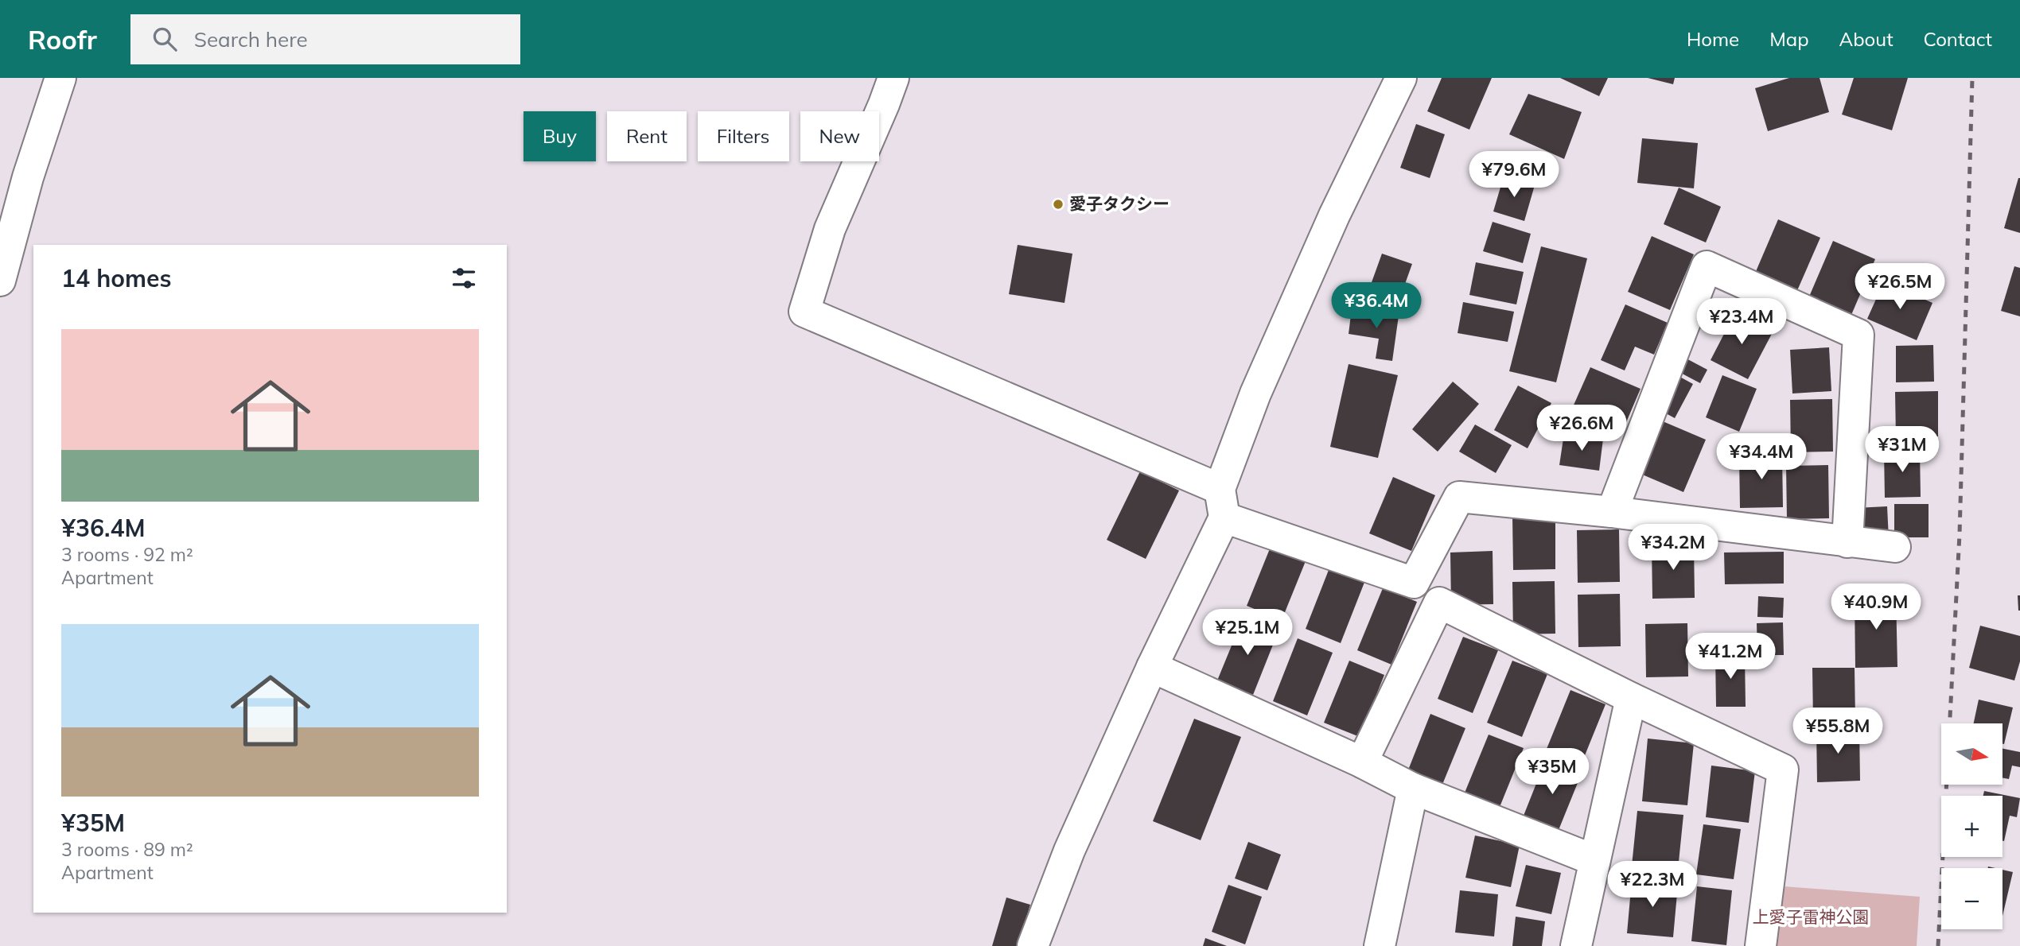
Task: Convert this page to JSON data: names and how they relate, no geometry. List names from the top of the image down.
{
  "parks": ["上愛子雷神公園"],
  "places": ["愛子タクシー"],
  "north": "right",
  "page": {
    "header": "Roofr",
    "search": "Search here",
    "nav": [
      "Home",
      "Map",
      "About",
      "Contact"
    ],
    "chip": [
      "Buy",
      "Rent",
      "Filters",
      "New"
    ],
    "price": [
      "¥79.6M",
      "¥26.5M",
      "¥36.4M",
      "¥23.4M",
      "¥26.6M",
      "¥31M",
      "¥34.4M",
      "¥34.2M",
      "¥40.9M",
      "¥25.1M",
      "¥41.2M",
      "¥55.8M",
      "¥35M",
      "¥22.3M"
    ],
    "heading": "14 homes",
    "list": [
      {
        "name": "¥36.4M",
        "note": "3 rooms · 92 m² · Apartment"
      },
      {
        "name": "¥35M",
        "note": "3 rooms · 89 m² · Apartment"
      }
    ],
    "map_buttons": ["+", "−"]
  }
}
